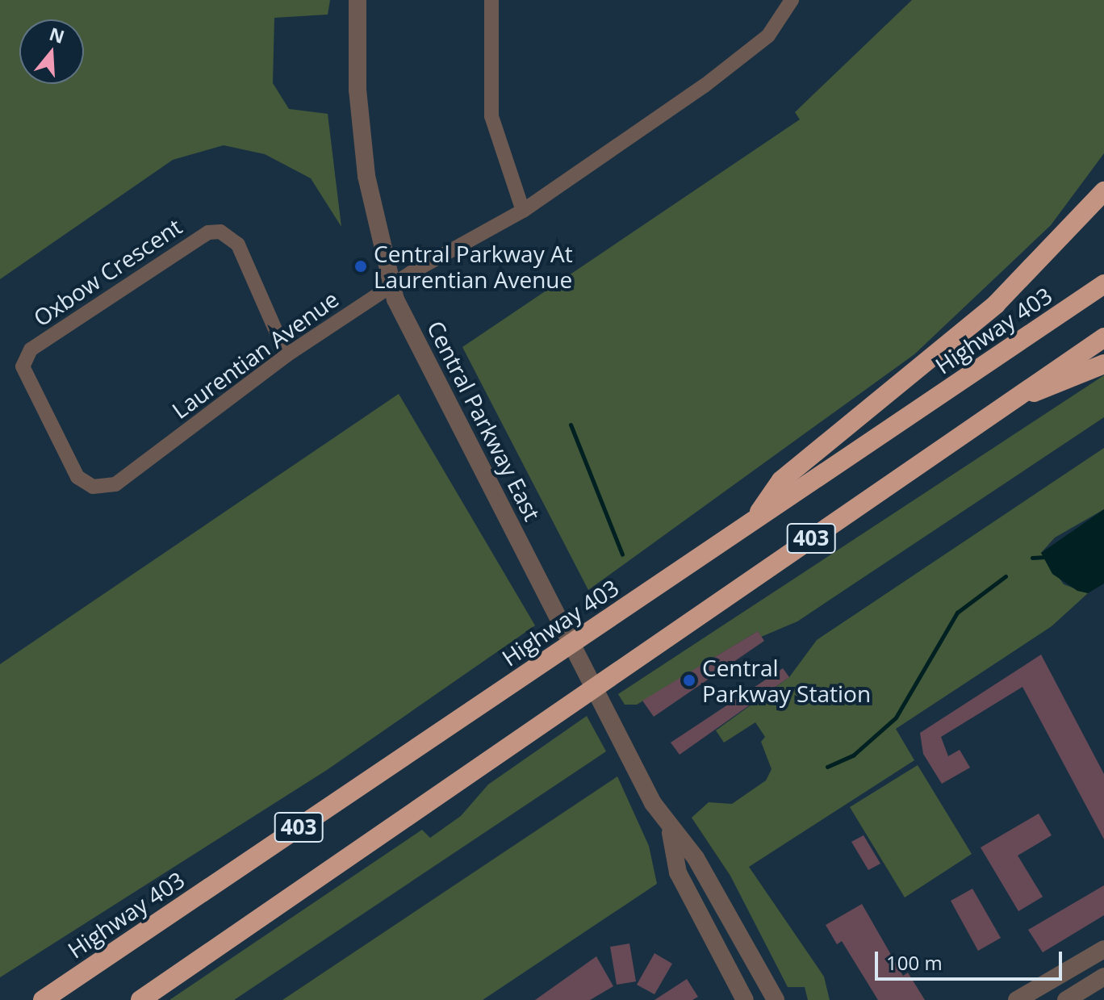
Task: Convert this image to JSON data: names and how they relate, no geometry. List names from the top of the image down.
{
  "streets": {
    "highway": ["Highway 403", "403"],
    "street": ["Oxbow Crescent", "Laurentian Avenue", "Central Parkway East"]
  },
  "crossings": [
    ["Oxbow Crescent", "Laurentian Avenue"],
    ["Laurentian Avenue", "Central Parkway East"]
  ],
  "places": ["Central Parkway At Laurentian Avenue", "Central Parkway Station"],
  "scale_bar": "100 m",
  "north": "top"
}
